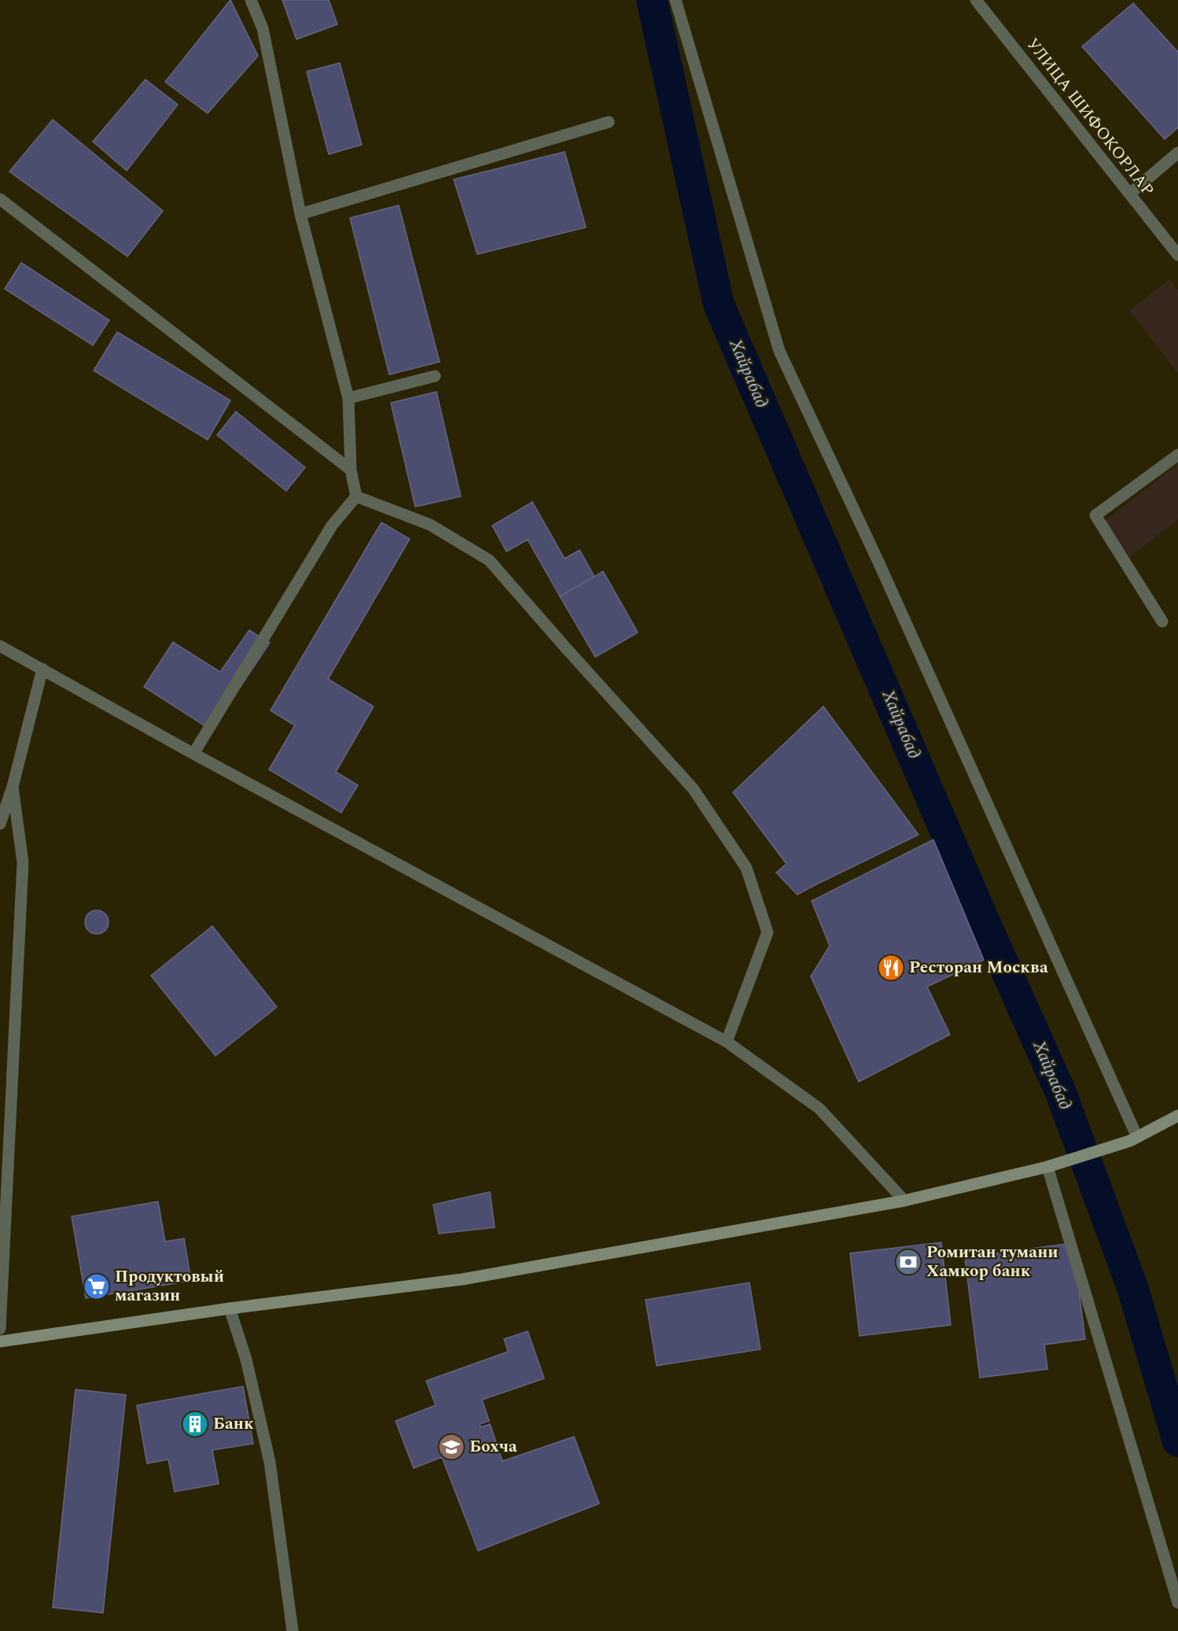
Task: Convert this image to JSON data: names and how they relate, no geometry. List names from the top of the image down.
{
  "streets": {
    "street": ["УЛИЦА ШИФОКОРЛАР"]
  },
  "water": ["Хайрабад"],
  "places": {
    "restaurant": ["Ресторан Москва"],
    "bank": ["Ромитан тумани Хамкор банк"],
    "supermarket": ["Продуктовый магазин"],
    "building": ["Банк"],
    "school or university": ["Бохча"]
  }
}
